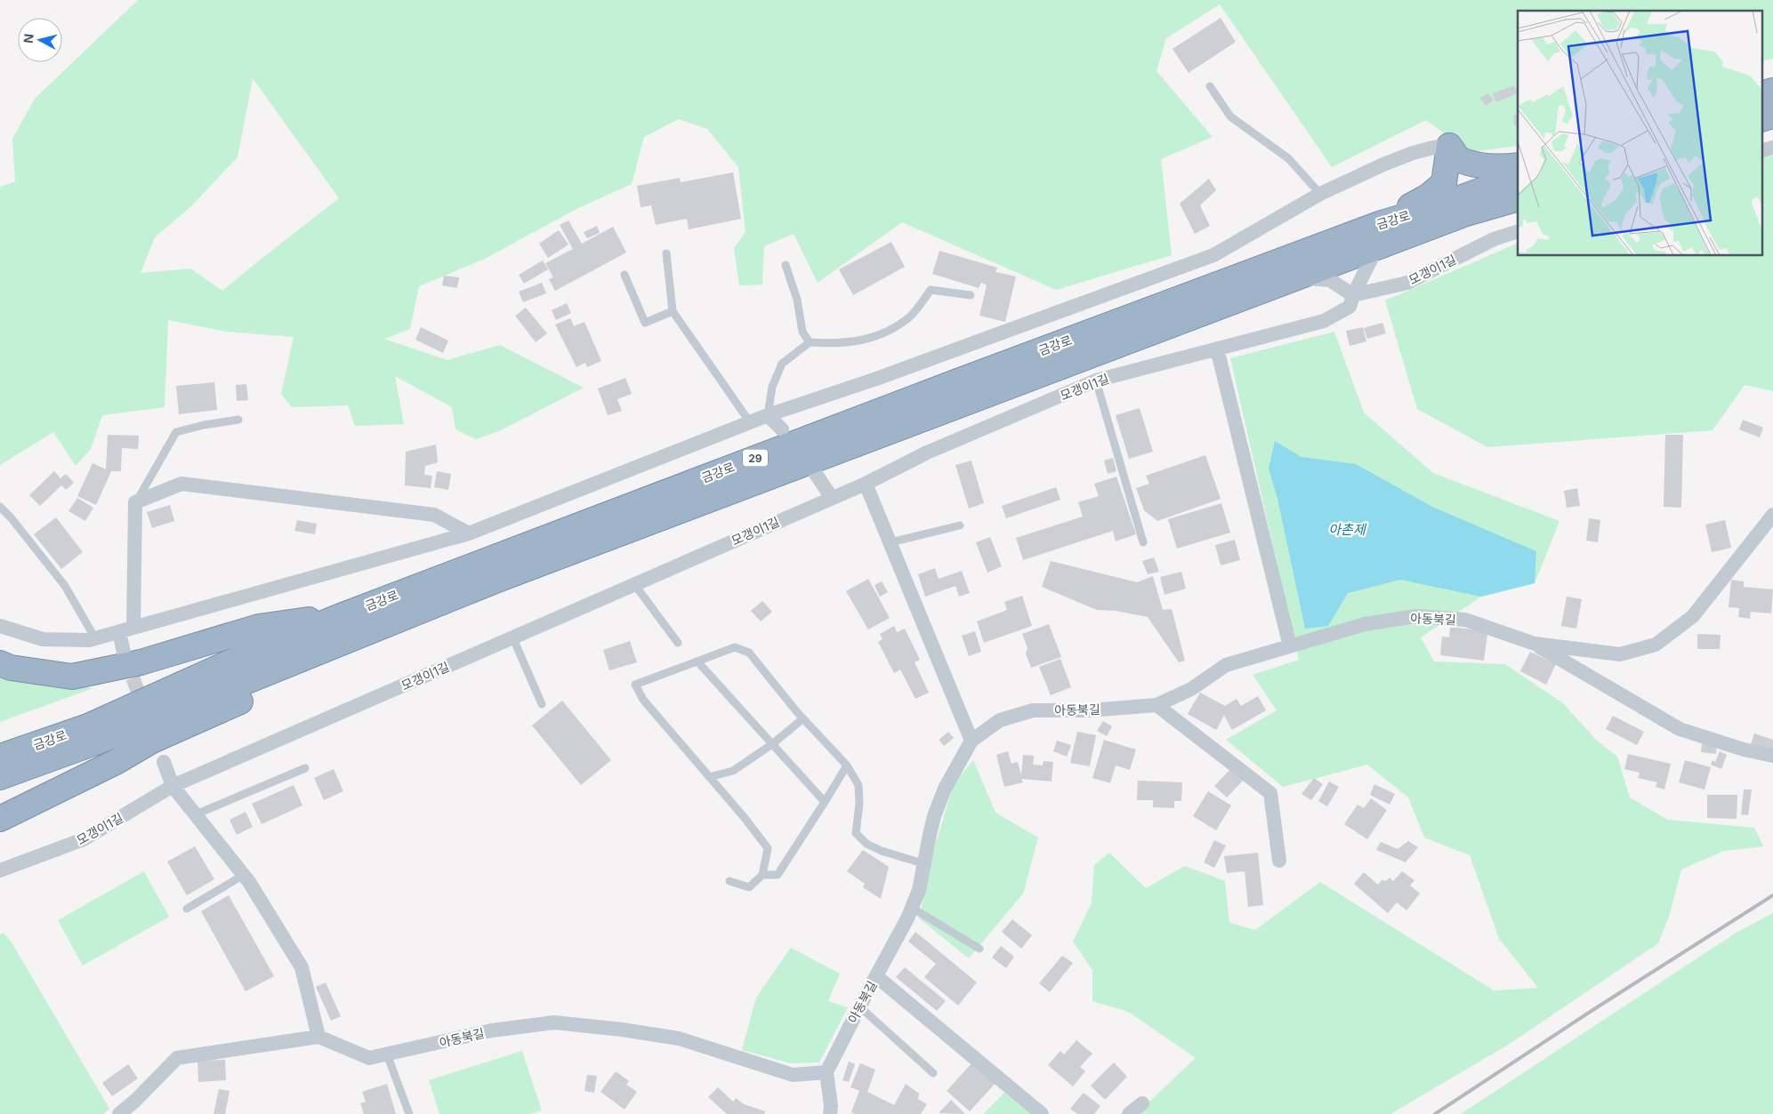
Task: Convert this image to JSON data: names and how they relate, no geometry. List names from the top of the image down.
{
  "streets": {
    "highway": ["금강로", "29"],
    "street": ["모갱이1길", "아동북길"]
  },
  "water": ["아촌제"],
  "north": "left"
}
